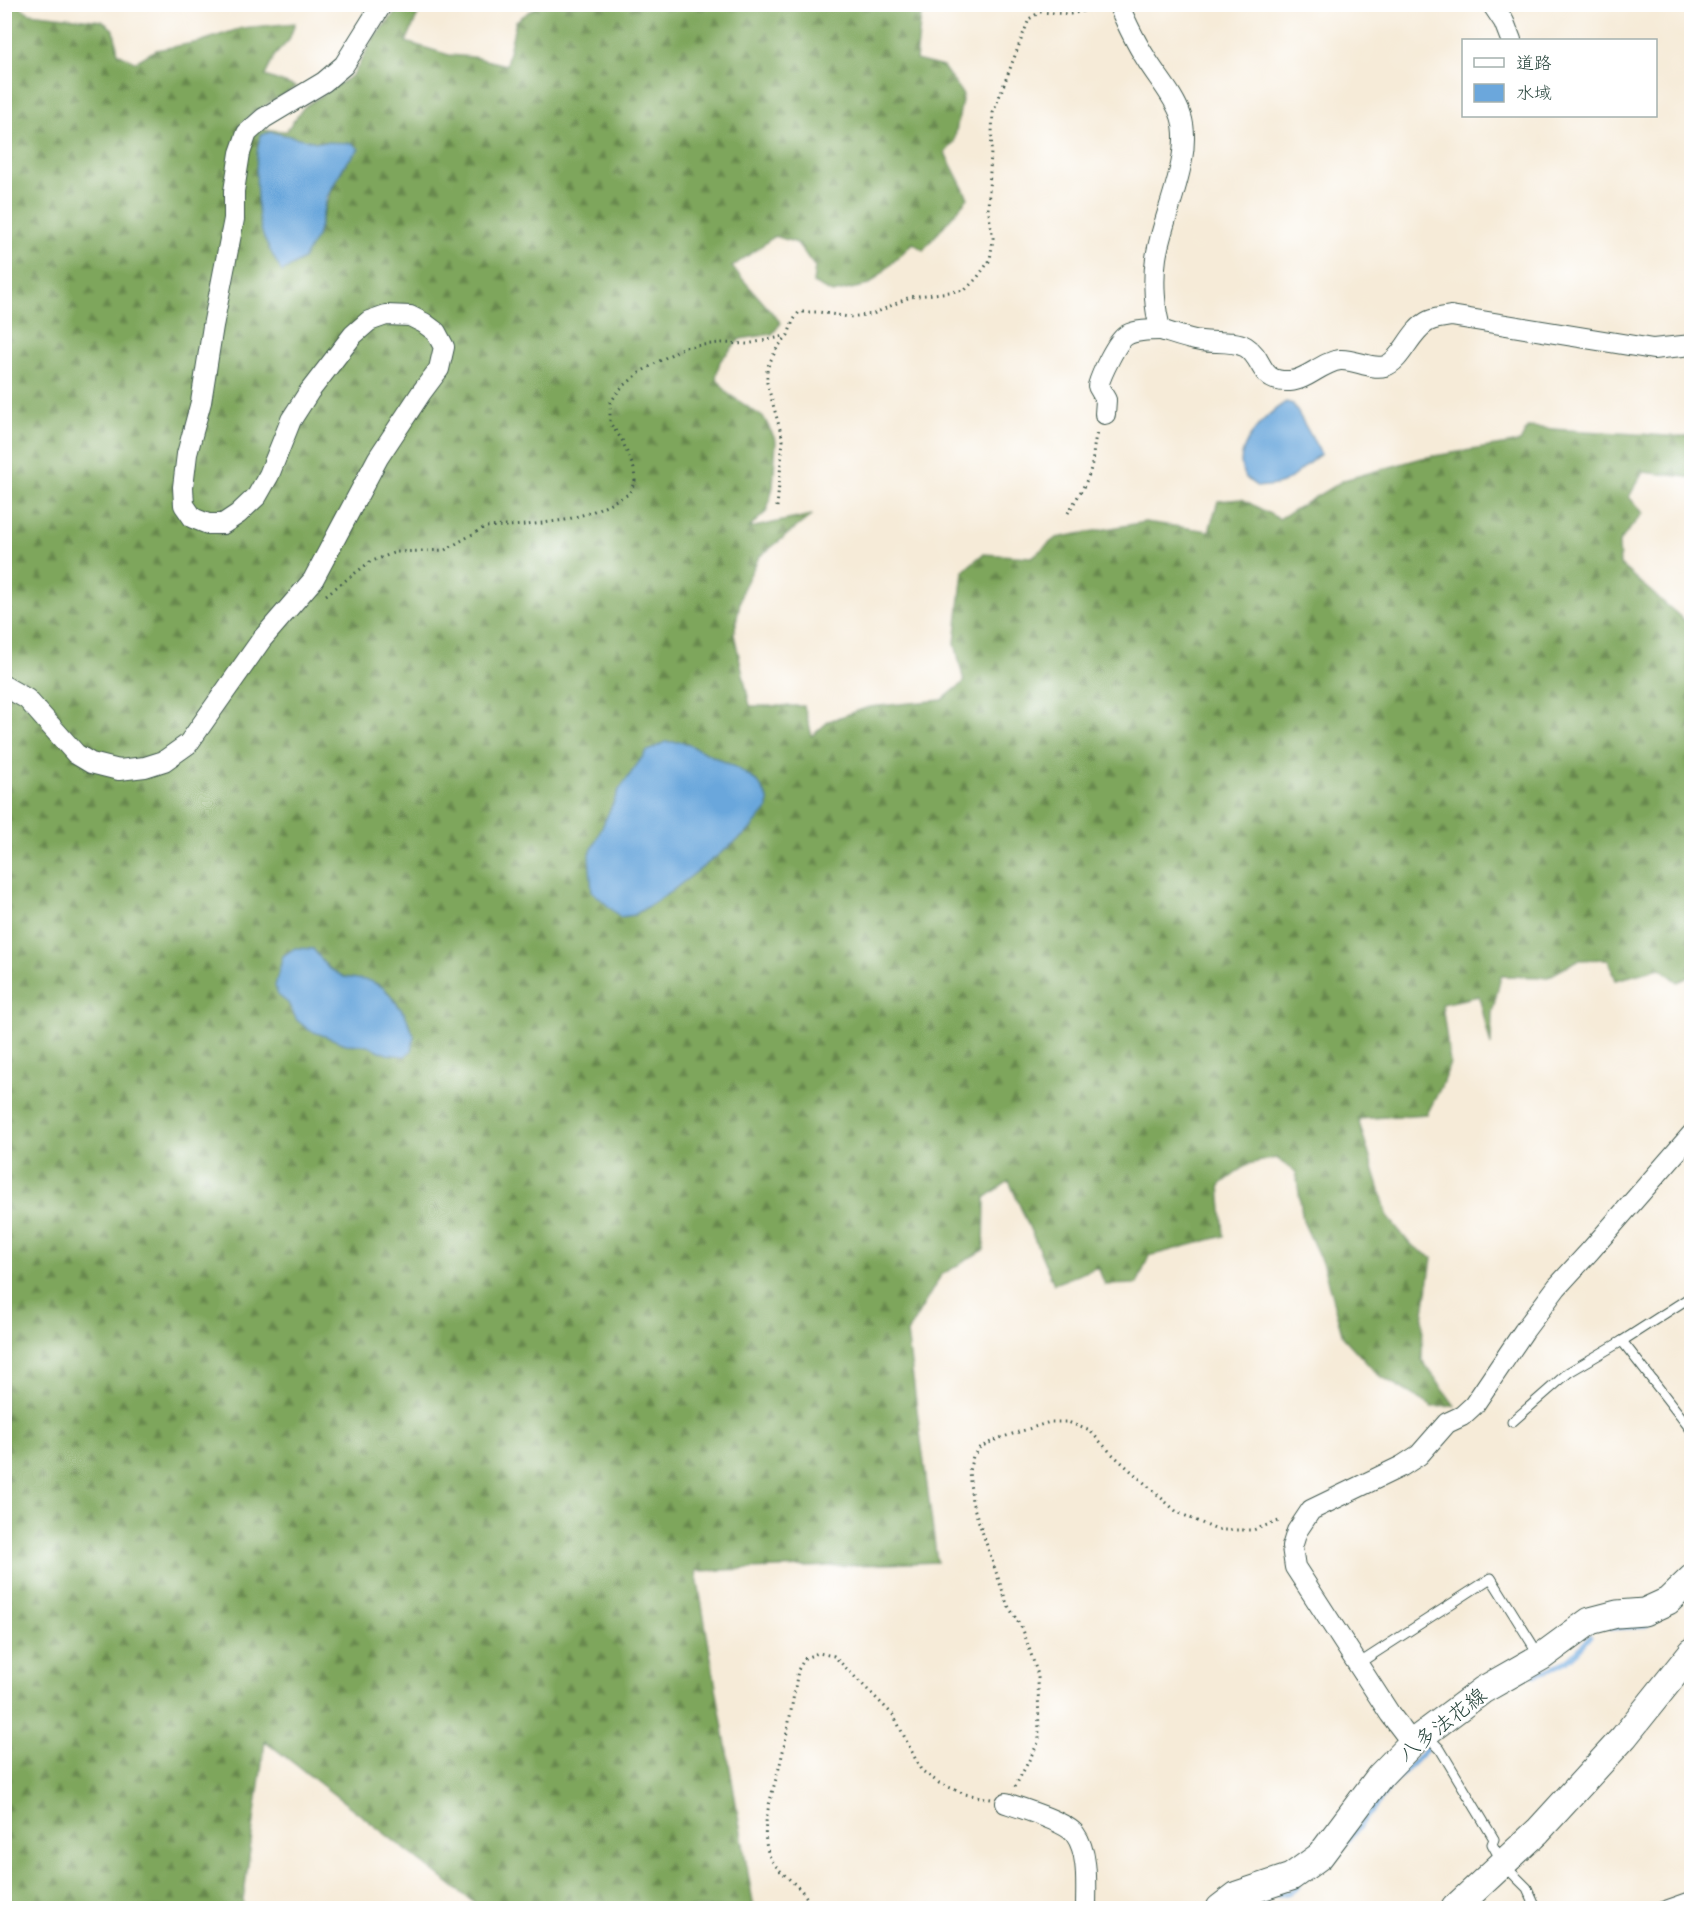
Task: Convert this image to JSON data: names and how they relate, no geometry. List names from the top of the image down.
{
  "streets": {
    "main road": ["八多法花線"]
  },
  "legend": ["道路", "水域"]
}
